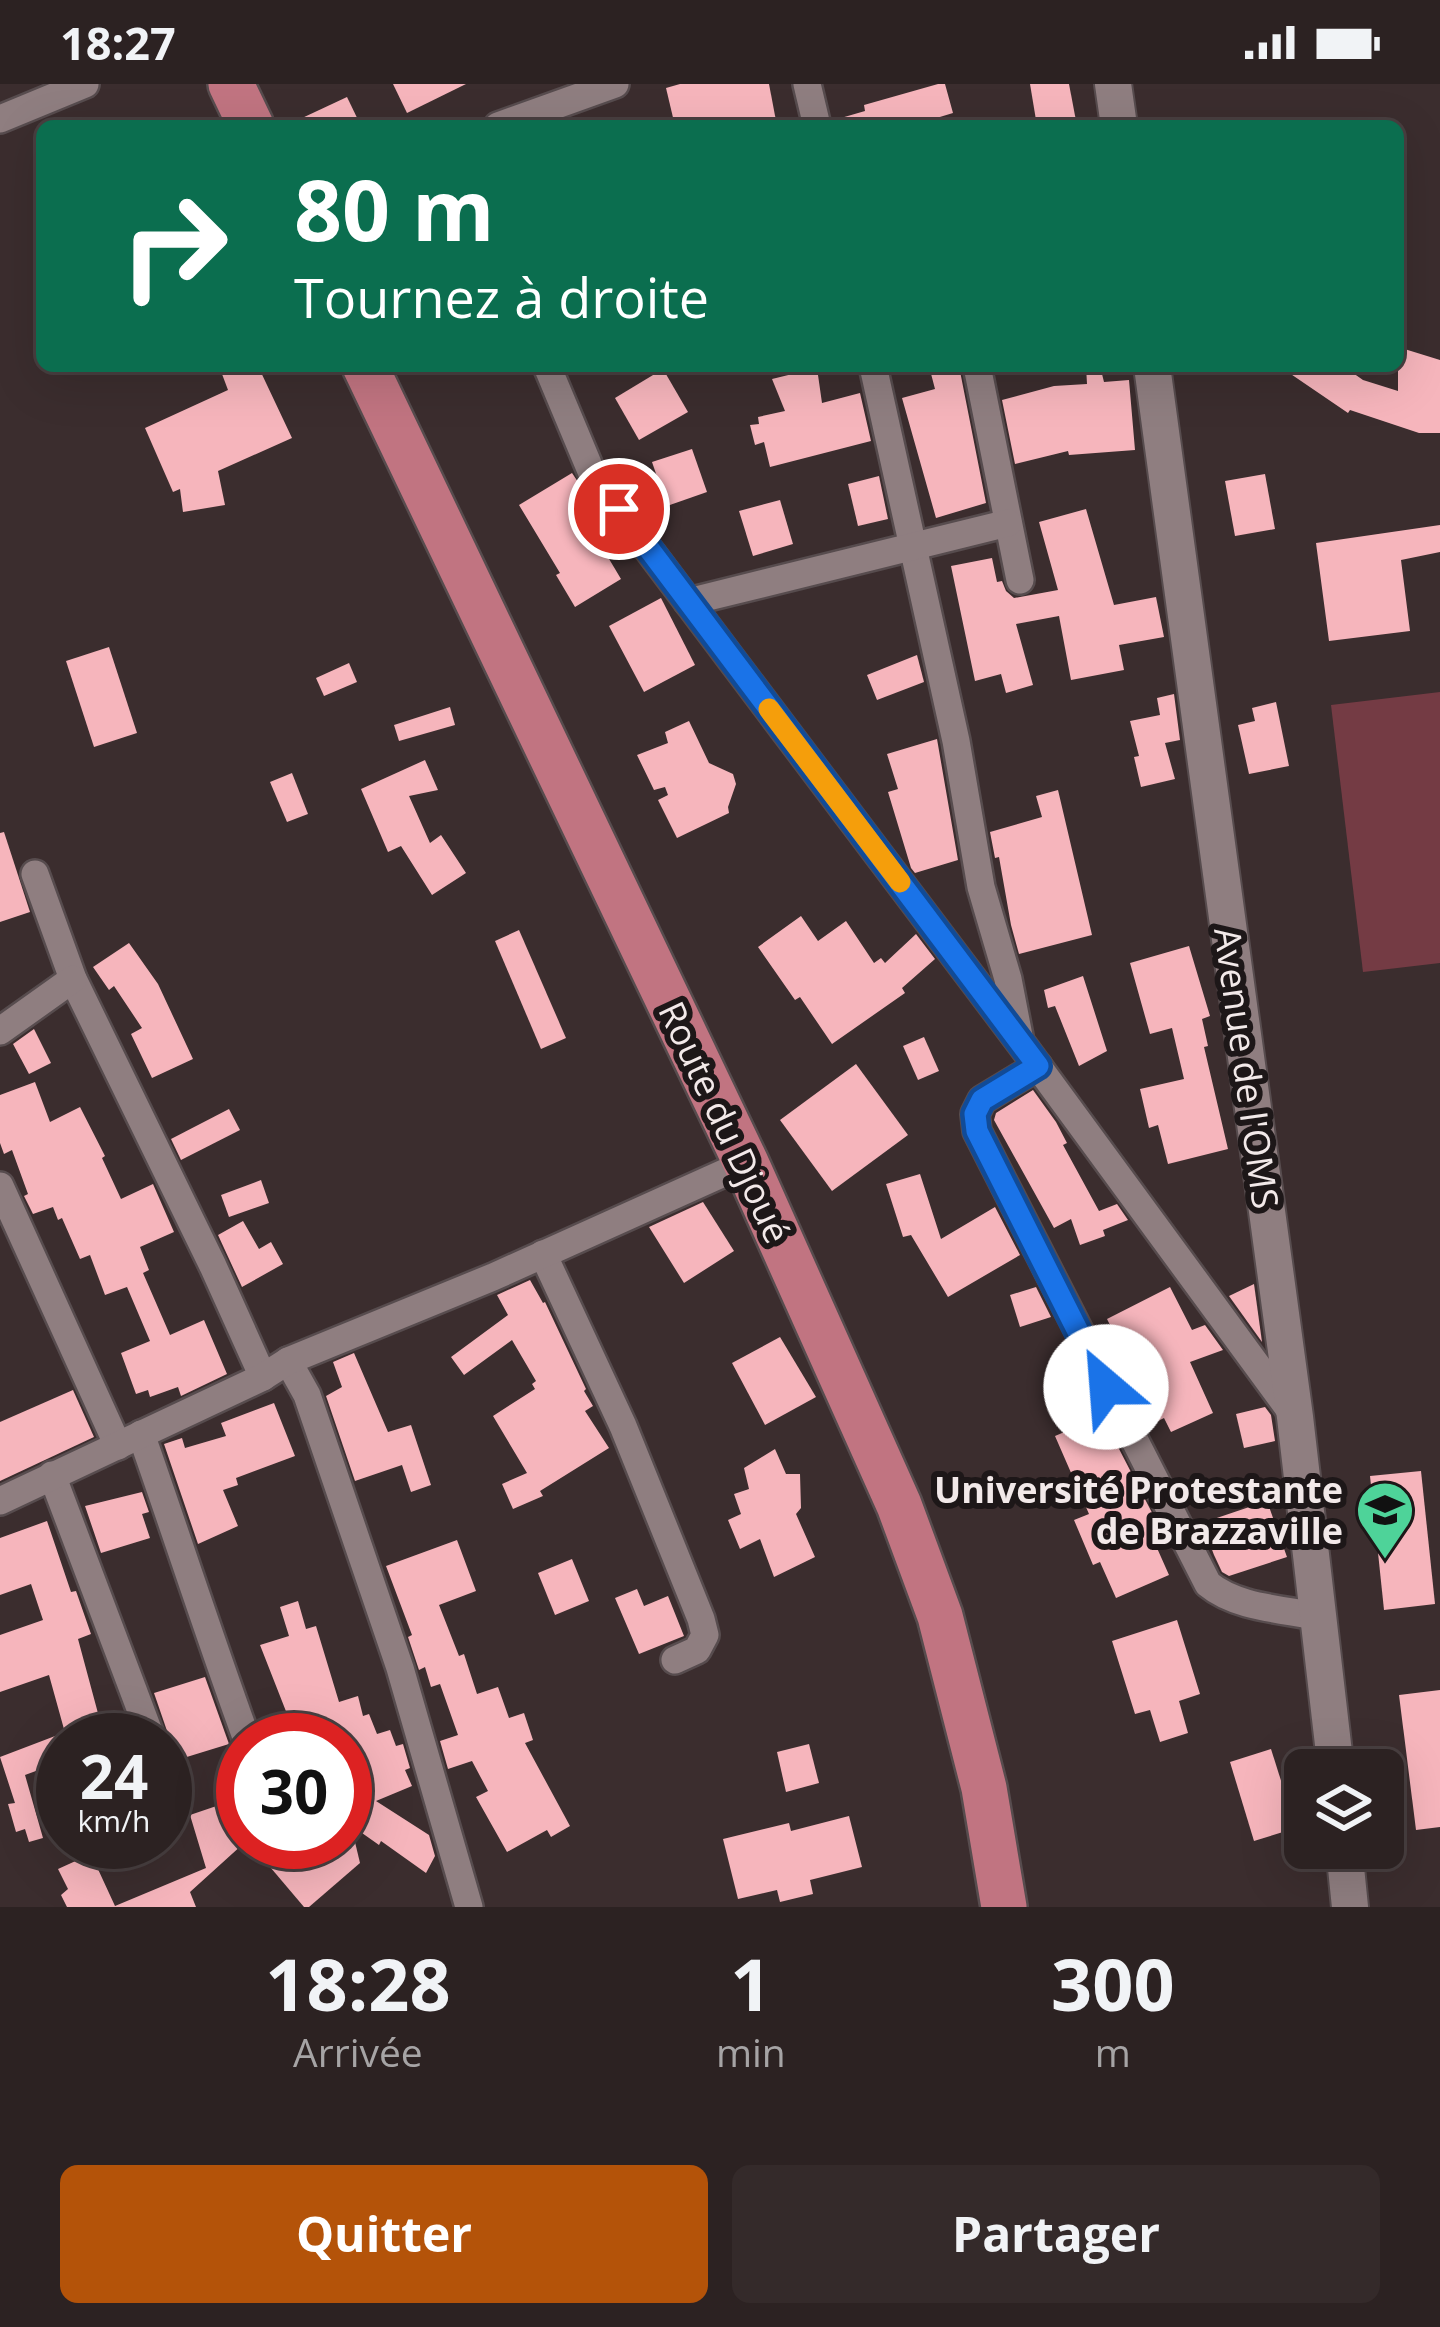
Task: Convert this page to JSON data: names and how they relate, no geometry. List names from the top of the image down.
{
  "streets": {
    "main road": ["Route du Djoué"],
    "street": ["Avenue de l'OMS"]
  },
  "places": {
    "school or university": ["Université Protestante de Brazzaville"]
  },
  "page": {
    "status": "18:27",
    "turn": ["80 m", "Tournez à droite"],
    "speed": "24 km/h",
    "limit": "30",
    "eta": [
      "18:28",
      "Arrivée",
      "1",
      "min",
      "300",
      "m"
    ],
    "buttons": ["Quitter", "Partager"]
  }
}
